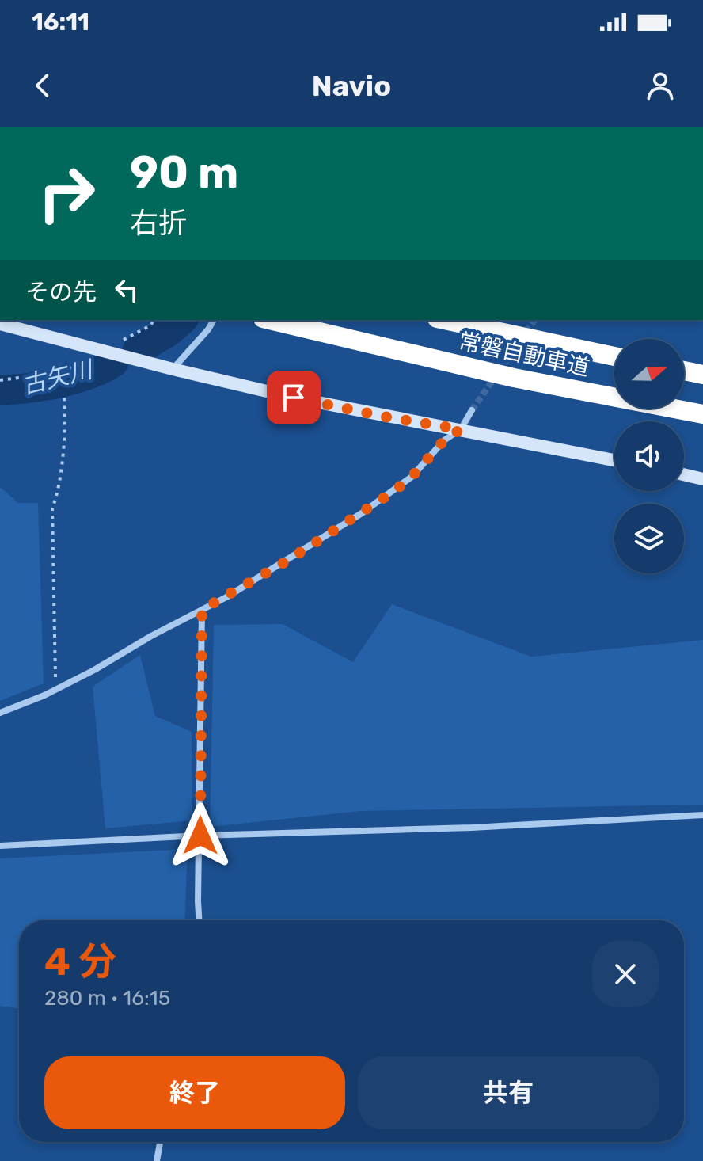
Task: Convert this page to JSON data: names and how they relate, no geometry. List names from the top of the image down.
{
  "streets": {
    "highway": ["常磐自動車道"]
  },
  "water": ["古矢川"],
  "north": "right",
  "page": {
    "status": "16:11",
    "header": "Navio",
    "turn": ["90 m", "右折"],
    "then": "その先",
    "heading": ["4 分", "280 m · 16:15"],
    "buttons": ["終了", "共有"]
  }
}
